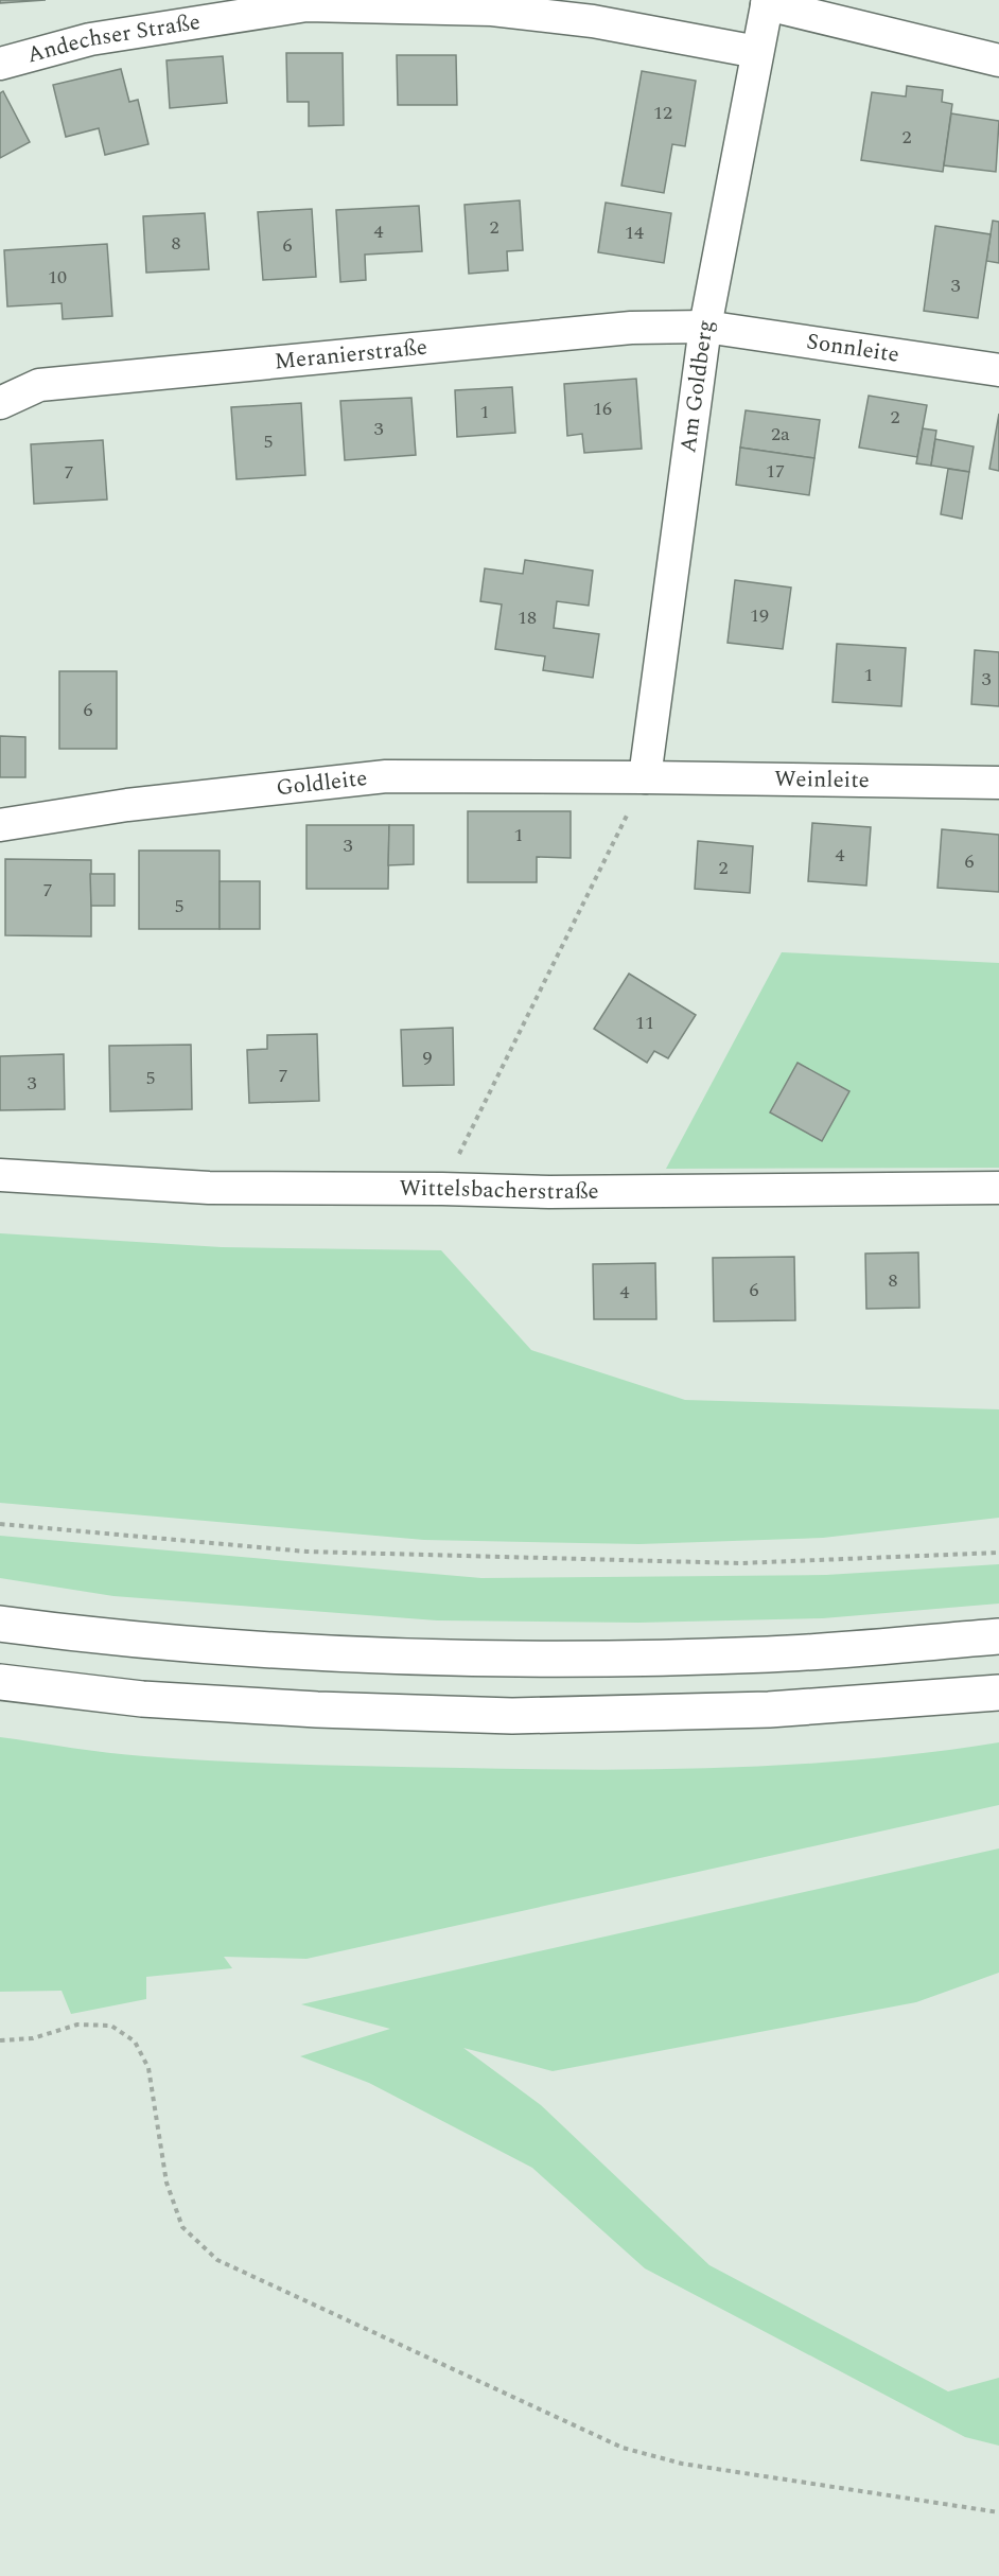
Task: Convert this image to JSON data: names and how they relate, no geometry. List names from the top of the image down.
{
  "streets": {
    "street": [
      "Andechser Straße",
      "Sonnleite",
      "Meranierstraße",
      "Am Goldberg",
      "Weinleite",
      "Goldleite",
      "Wittelsbacherstraße"
    ]
  },
  "crossings": [
    ["Andechser Straße", "Am Goldberg"],
    ["Sonnleite", "Meranierstraße"],
    ["Sonnleite", "Am Goldberg"],
    ["Meranierstraße", "Am Goldberg"],
    ["Am Goldberg", "Weinleite"],
    ["Am Goldberg", "Goldleite"],
    ["Weinleite", "Goldleite"]
  ],
  "house_numbers": [
    "12",
    "2",
    "2",
    "4",
    "14",
    "8",
    "6",
    "10",
    "3",
    "16",
    "1",
    "2",
    "3",
    "2a",
    "5",
    "17",
    "7",
    "19",
    "18",
    "1",
    "3",
    "6",
    "1",
    "3",
    "4",
    "6",
    "2",
    "7",
    "5",
    "11",
    "9",
    "7",
    "5",
    "3",
    "8",
    "6",
    "4"
  ]
}
